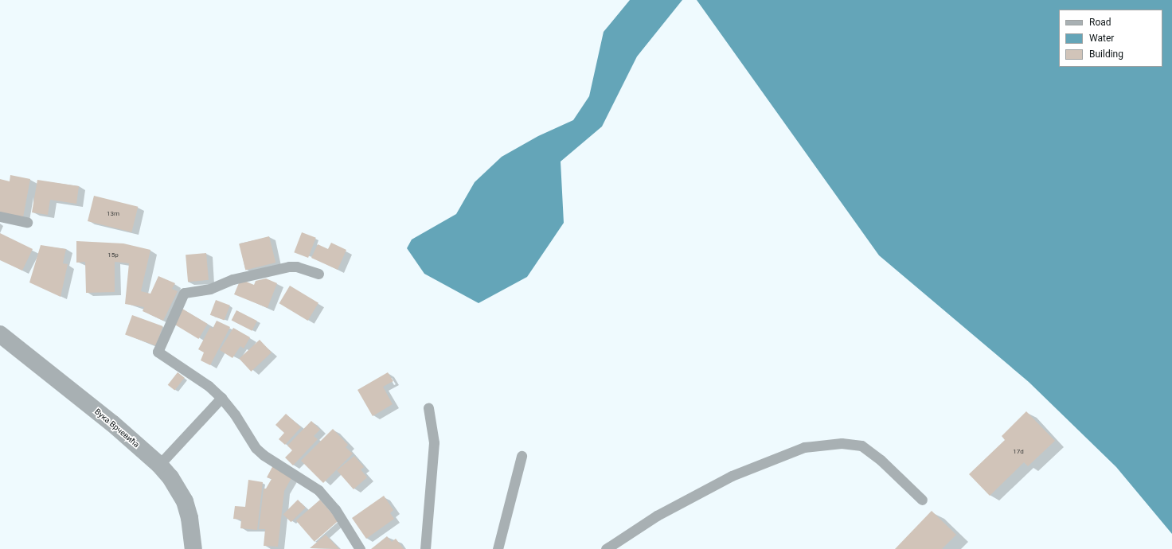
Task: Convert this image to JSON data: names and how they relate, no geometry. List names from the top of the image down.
{
  "streets": {
    "street": ["Вука Врчевића"]
  },
  "house_numbers": ["13m", "15p", "17d"],
  "legend": ["Road", "Water", "Building"]
}
